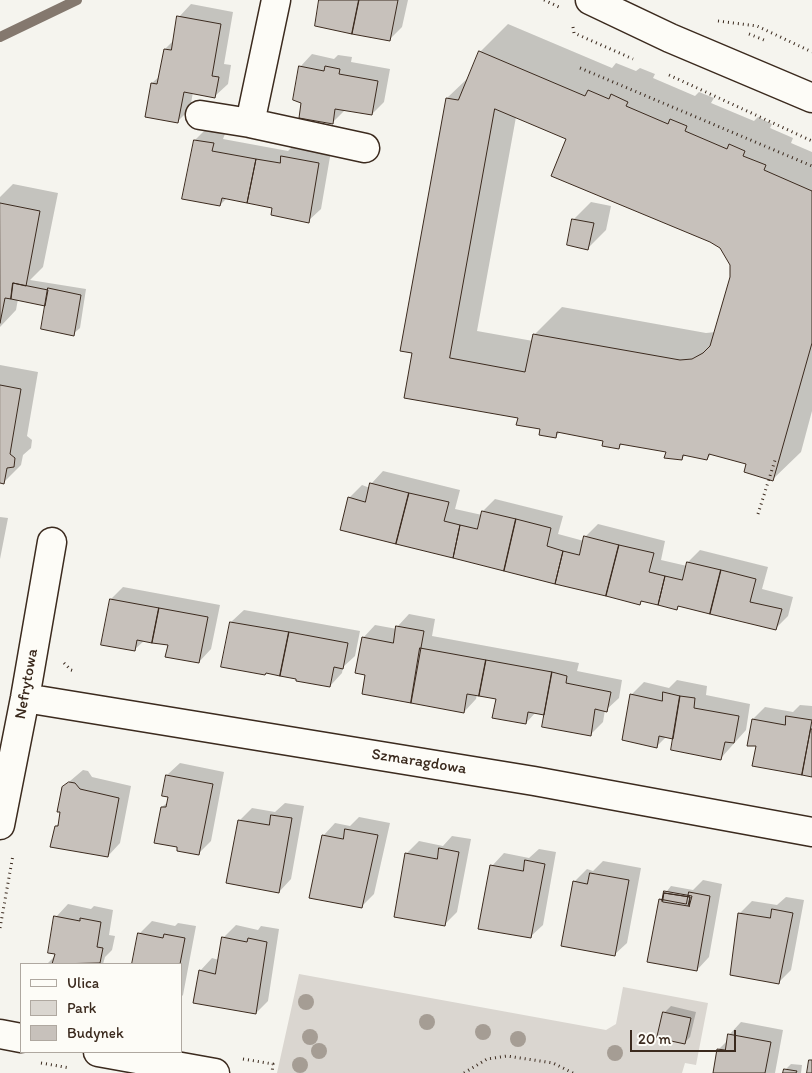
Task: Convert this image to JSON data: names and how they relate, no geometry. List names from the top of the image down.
{
  "streets": {
    "street": ["Nefrytowa", "Szmaragdowa"]
  },
  "crossings": [
    ["Nefrytowa", "Szmaragdowa"]
  ],
  "legend": ["Ulica", "Park", "Budynek"],
  "scale_bar": "20 m"
}
